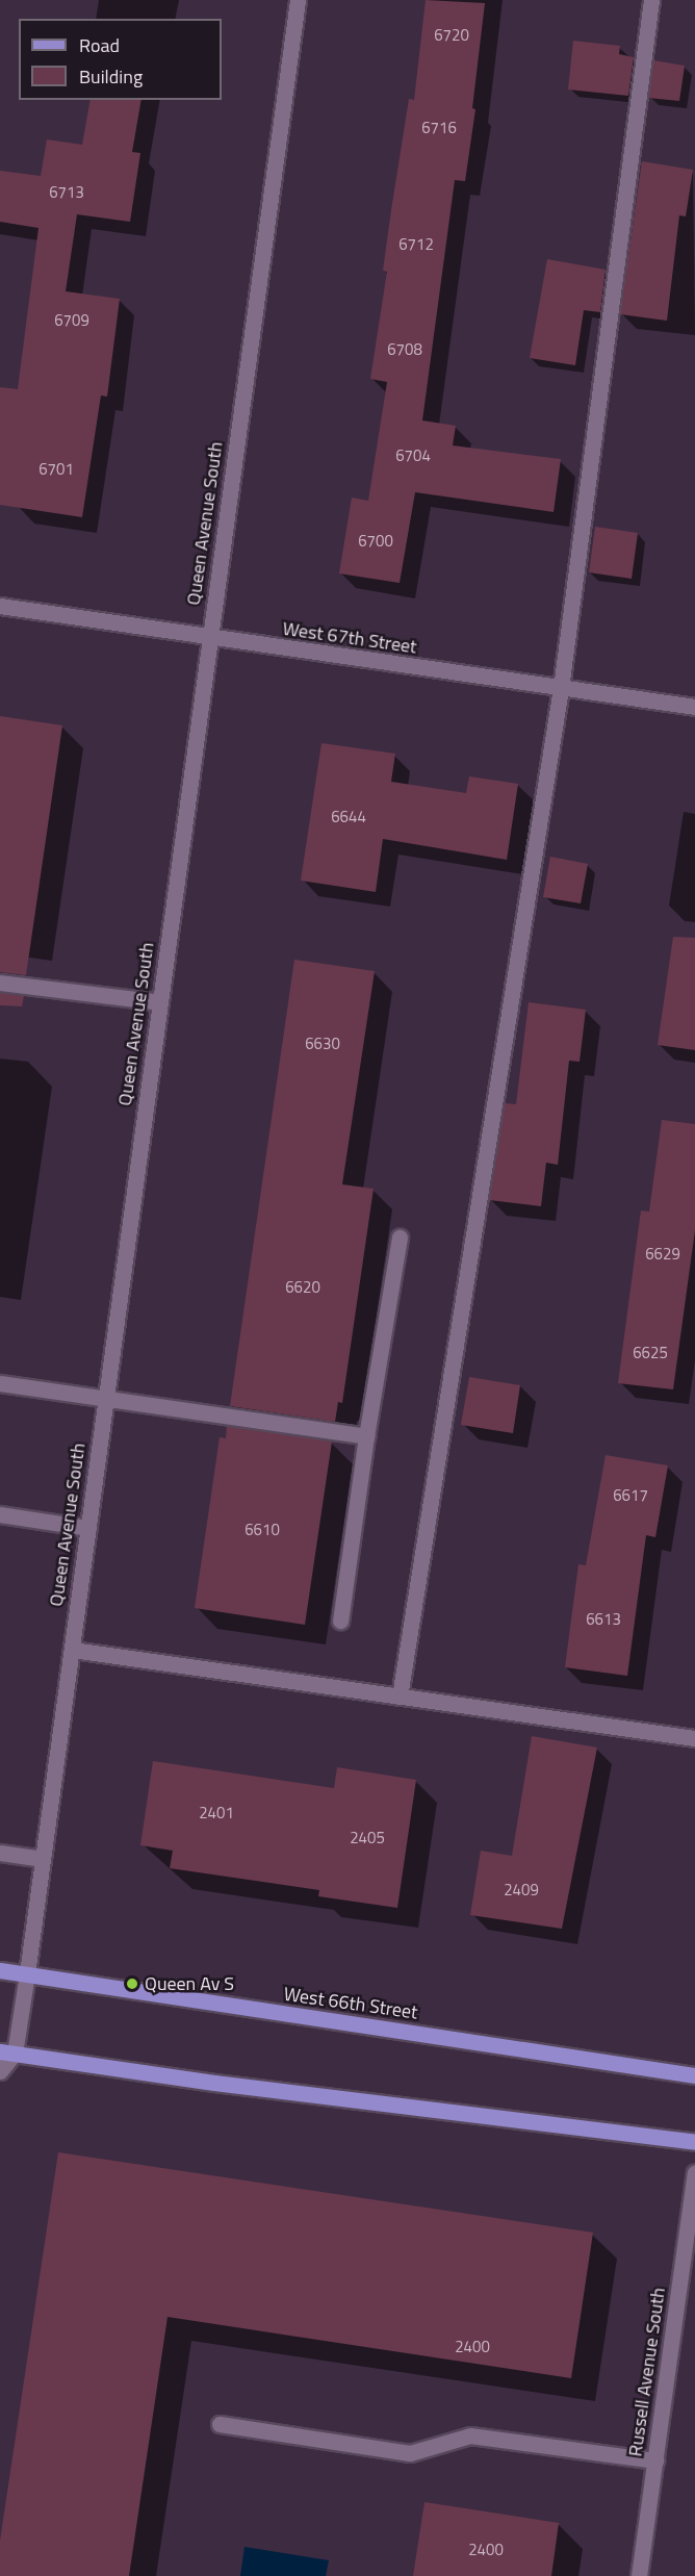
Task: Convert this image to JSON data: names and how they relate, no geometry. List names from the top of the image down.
{
  "streets": {
    "main road": ["West 66th Street"],
    "street": ["Queen Avenue South", "West 67th Street", "Russell Avenue South"]
  },
  "crossings": [
    ["Queen Avenue South", "West 67th Street"],
    ["Queen Avenue South", "West 66th Street"]
  ],
  "places": ["Queen Av S"],
  "house_numbers": [
    "6720",
    "6716",
    "6713",
    "6712",
    "6709",
    "6708",
    "6704",
    "6701",
    "6700",
    "6644",
    "6630",
    "6629",
    "6620",
    "6625",
    "6617",
    "6610",
    "6613",
    "2401",
    "2405",
    "2409",
    "2400",
    "2400"
  ],
  "legend": ["Road", "Building"]
}
